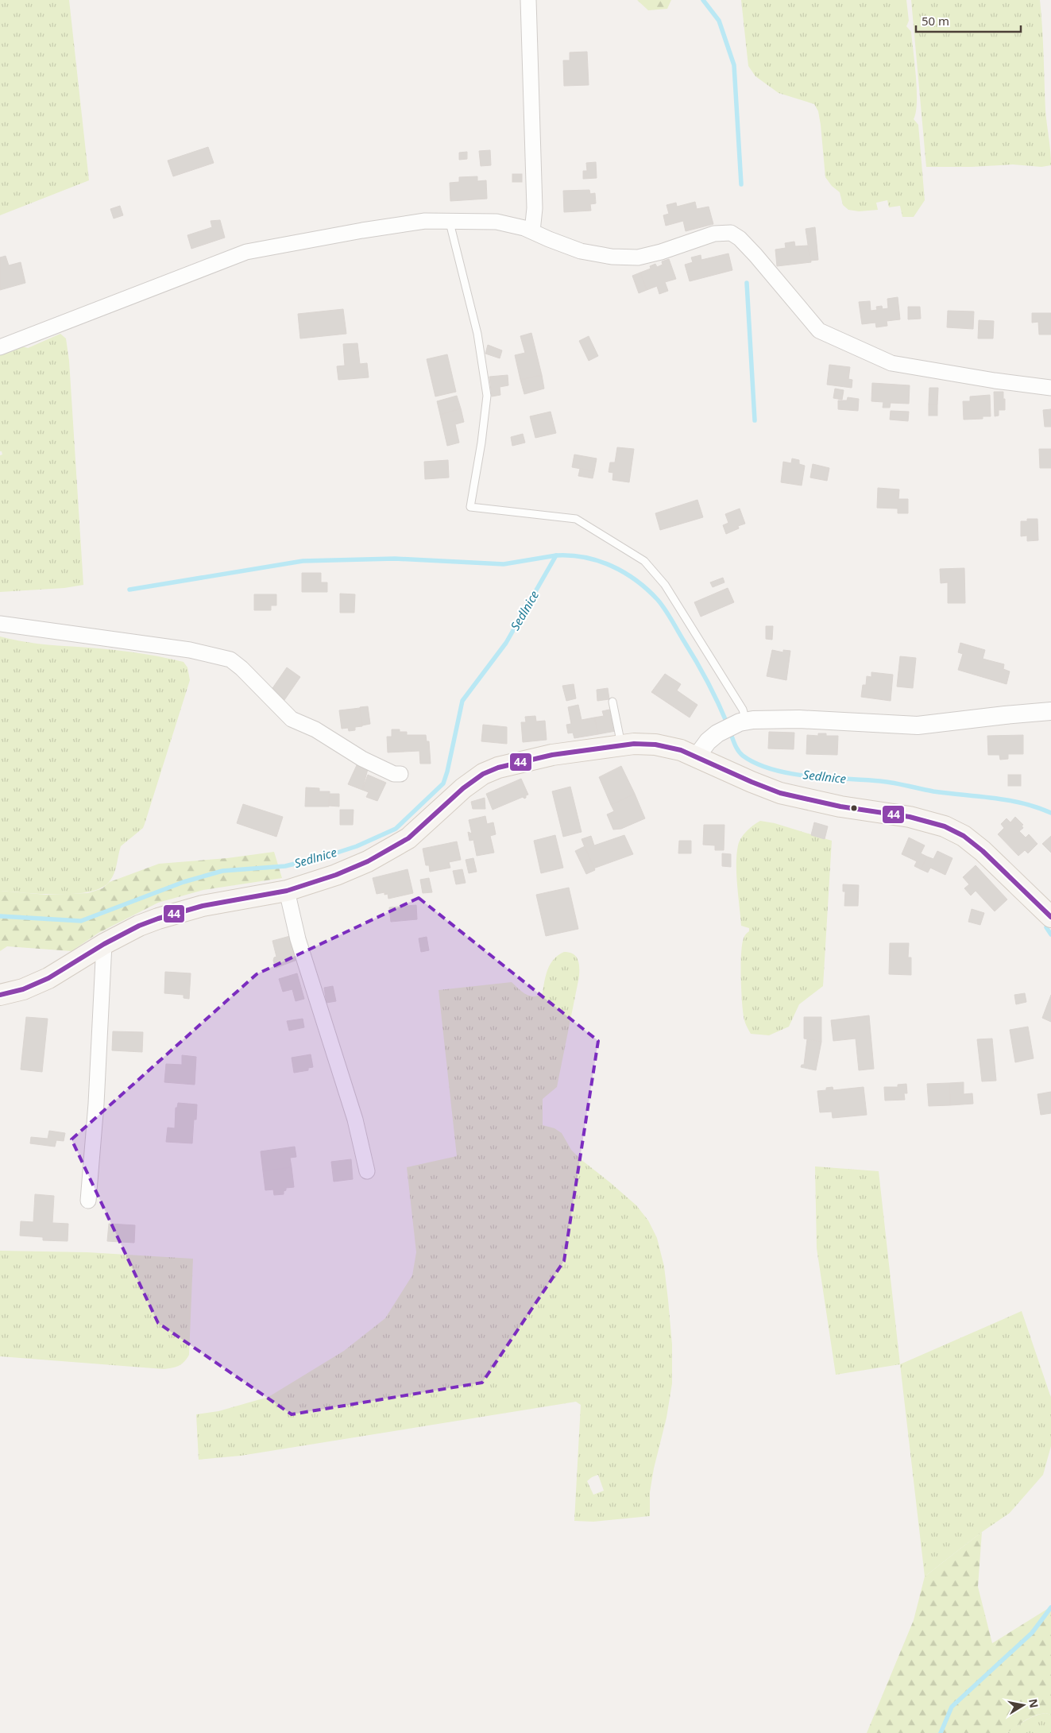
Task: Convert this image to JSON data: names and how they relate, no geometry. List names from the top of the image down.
{
  "water": ["Sedlnice"],
  "lines": ["transit line 44"],
  "scale_bar": "50 m",
  "north": "right"
}
